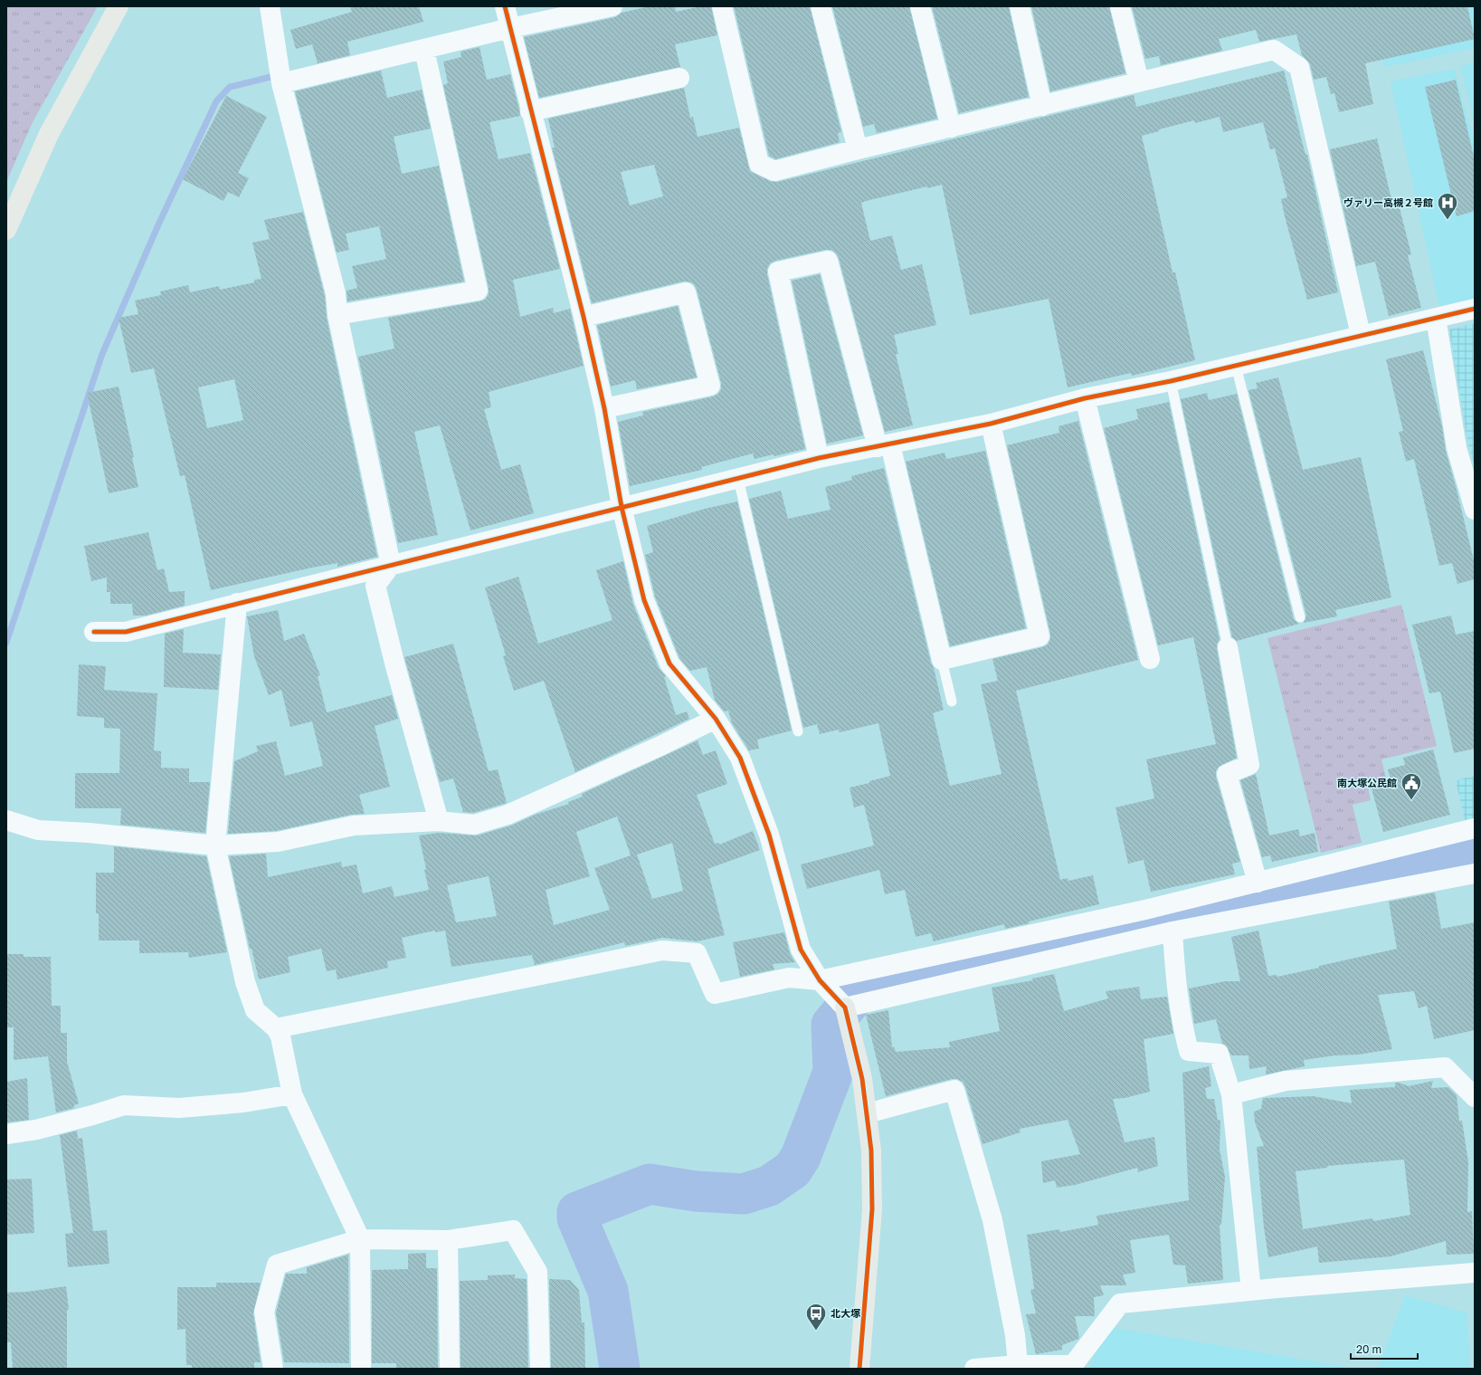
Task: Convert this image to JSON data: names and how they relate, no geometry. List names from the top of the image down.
{
  "places": {
    "hospital": ["ヴァリー高槻２号館"],
    "public building": ["南大塚公民館"],
    "bus stop": ["北大塚"]
  },
  "scale_bar": "20 m"
}
